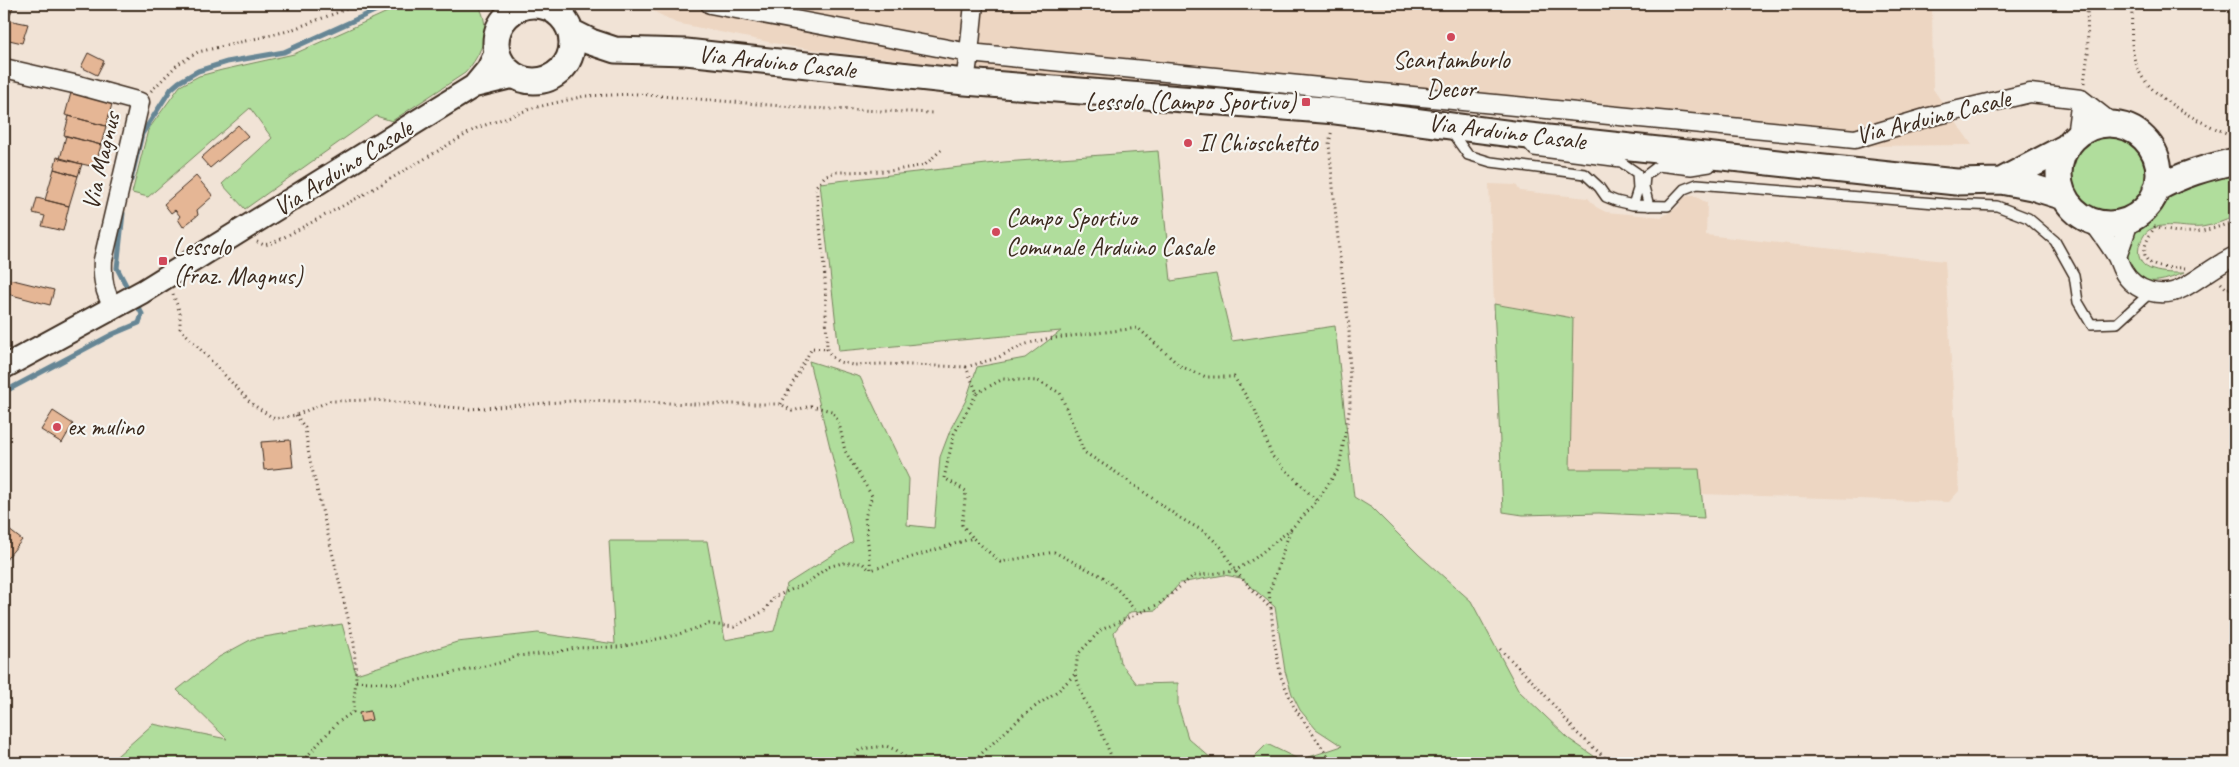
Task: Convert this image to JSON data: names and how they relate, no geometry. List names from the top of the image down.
{
  "streets": {
    "main road": ["Via Arduino Casale"],
    "street": ["Via Magnus"]
  },
  "crossings": [
    ["Via Arduino Casale", "Via Magnus"]
  ],
  "places": {
    "other": [
      "Scantamburlo Decor",
      "Il Chioschetto",
      "Campo Sportivo Comunale Arduino Casale",
      "ex mulino"
    ],
    "transit": ["Lessolo (Campo Sportivo)", "Lessolo (fraz. Magnus)"]
  }
}
